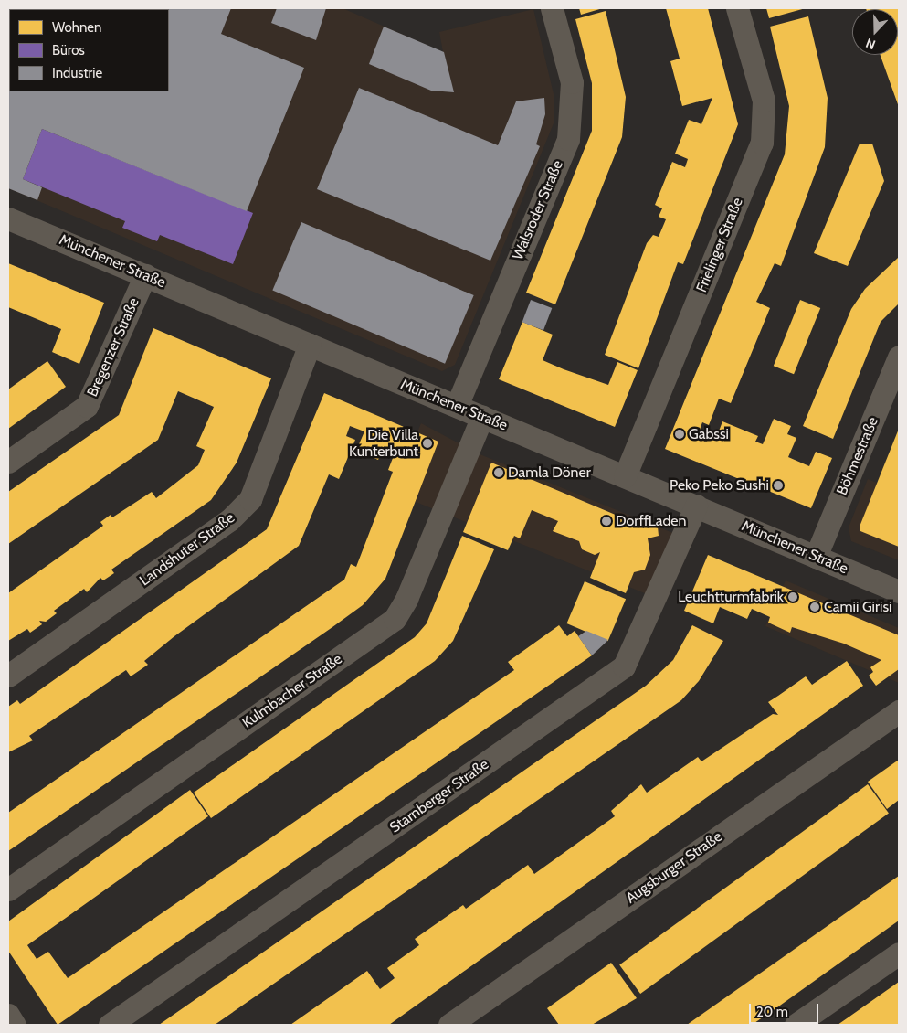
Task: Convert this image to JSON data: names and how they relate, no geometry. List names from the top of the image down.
{
  "streets": {
    "street": [
      "Walsroder Straße",
      "Frielinger Straße",
      "Münchener Straße",
      "Bregenzer Straße",
      "Böhmestraße",
      "Landshuter Straße",
      "Kulmbacher Straße",
      "Starnberger Straße",
      "Augsburger Straße"
    ]
  },
  "crossings": [
    ["Walsroder Straße", "Münchener Straße"],
    ["Frielinger Straße", "Münchener Straße"],
    ["Münchener Straße", "Bregenzer Straße"],
    ["Münchener Straße", "Böhmestraße"],
    ["Münchener Straße", "Landshuter Straße"],
    ["Münchener Straße", "Kulmbacher Straße"],
    ["Münchener Straße", "Starnberger Straße"]
  ],
  "places": [
    "Gabssi",
    "Die Villa Kunterbunt",
    "Damla Döner",
    "Peko Peko Sushi",
    "DorffLaden",
    "Leuchtturmfabrik",
    "Camii Girisi"
  ],
  "legend": ["Wohnen", "Büros", "Industrie"],
  "scale_bar": "20 m",
  "north": "bottom"
}
